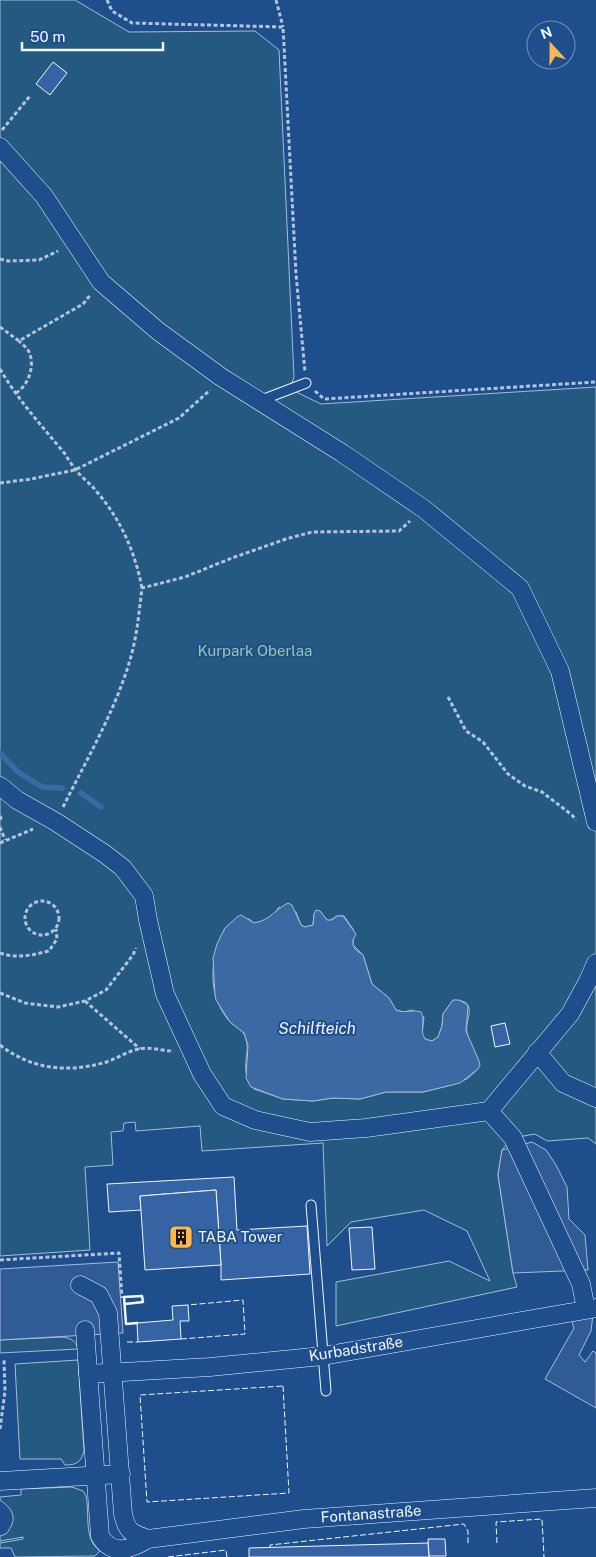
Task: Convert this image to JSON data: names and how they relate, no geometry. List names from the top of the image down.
{
  "streets": {
    "street": ["Kurbadstraße", "Fontanastraße"]
  },
  "water": ["Schilfteich"],
  "parks": ["Kurpark Oberlaa"],
  "places": {
    "building": ["TABA Tower"]
  },
  "scale_bar": "50 m",
  "north": "top"
}
